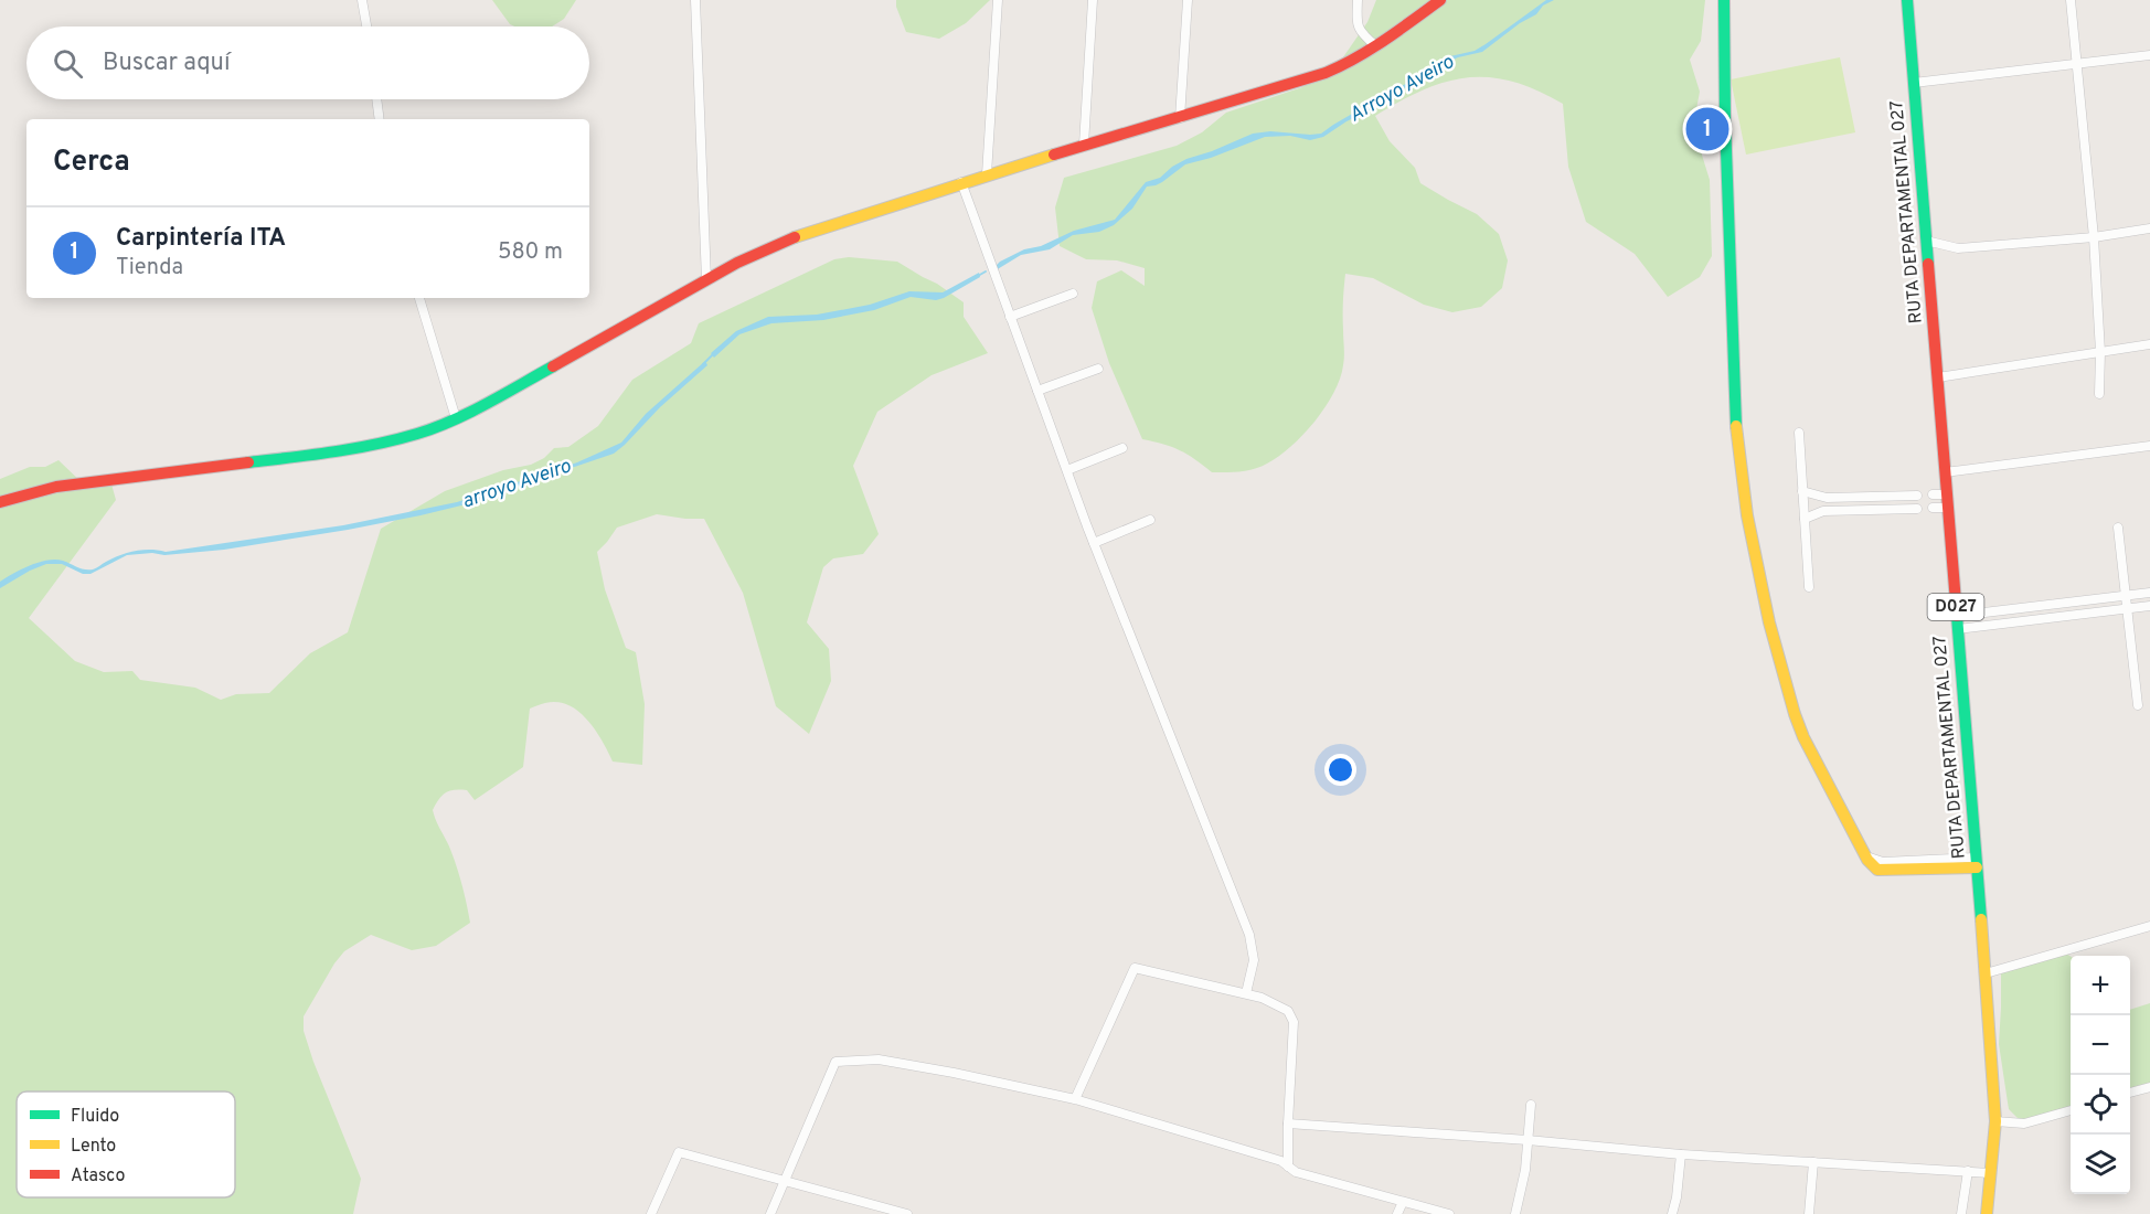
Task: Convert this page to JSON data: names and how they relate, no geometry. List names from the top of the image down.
{
  "streets": {
    "street": ["RUTA DEPARTAMENTAL 027", "D027"]
  },
  "water": ["Arroyo Aveiro", "arroyo Aveiro"],
  "legend": ["Fluido", "Lento", "Atasco"],
  "page": {
    "search": "Buscar aquí",
    "pins": "1",
    "heading": "Cerca",
    "list": [
      {
        "mark": "1",
        "name": "Carpintería ITA",
        "note": "Tienda",
        "value": "580 m"
      }
    ],
    "map_buttons": ["+", "−"]
  }
}
